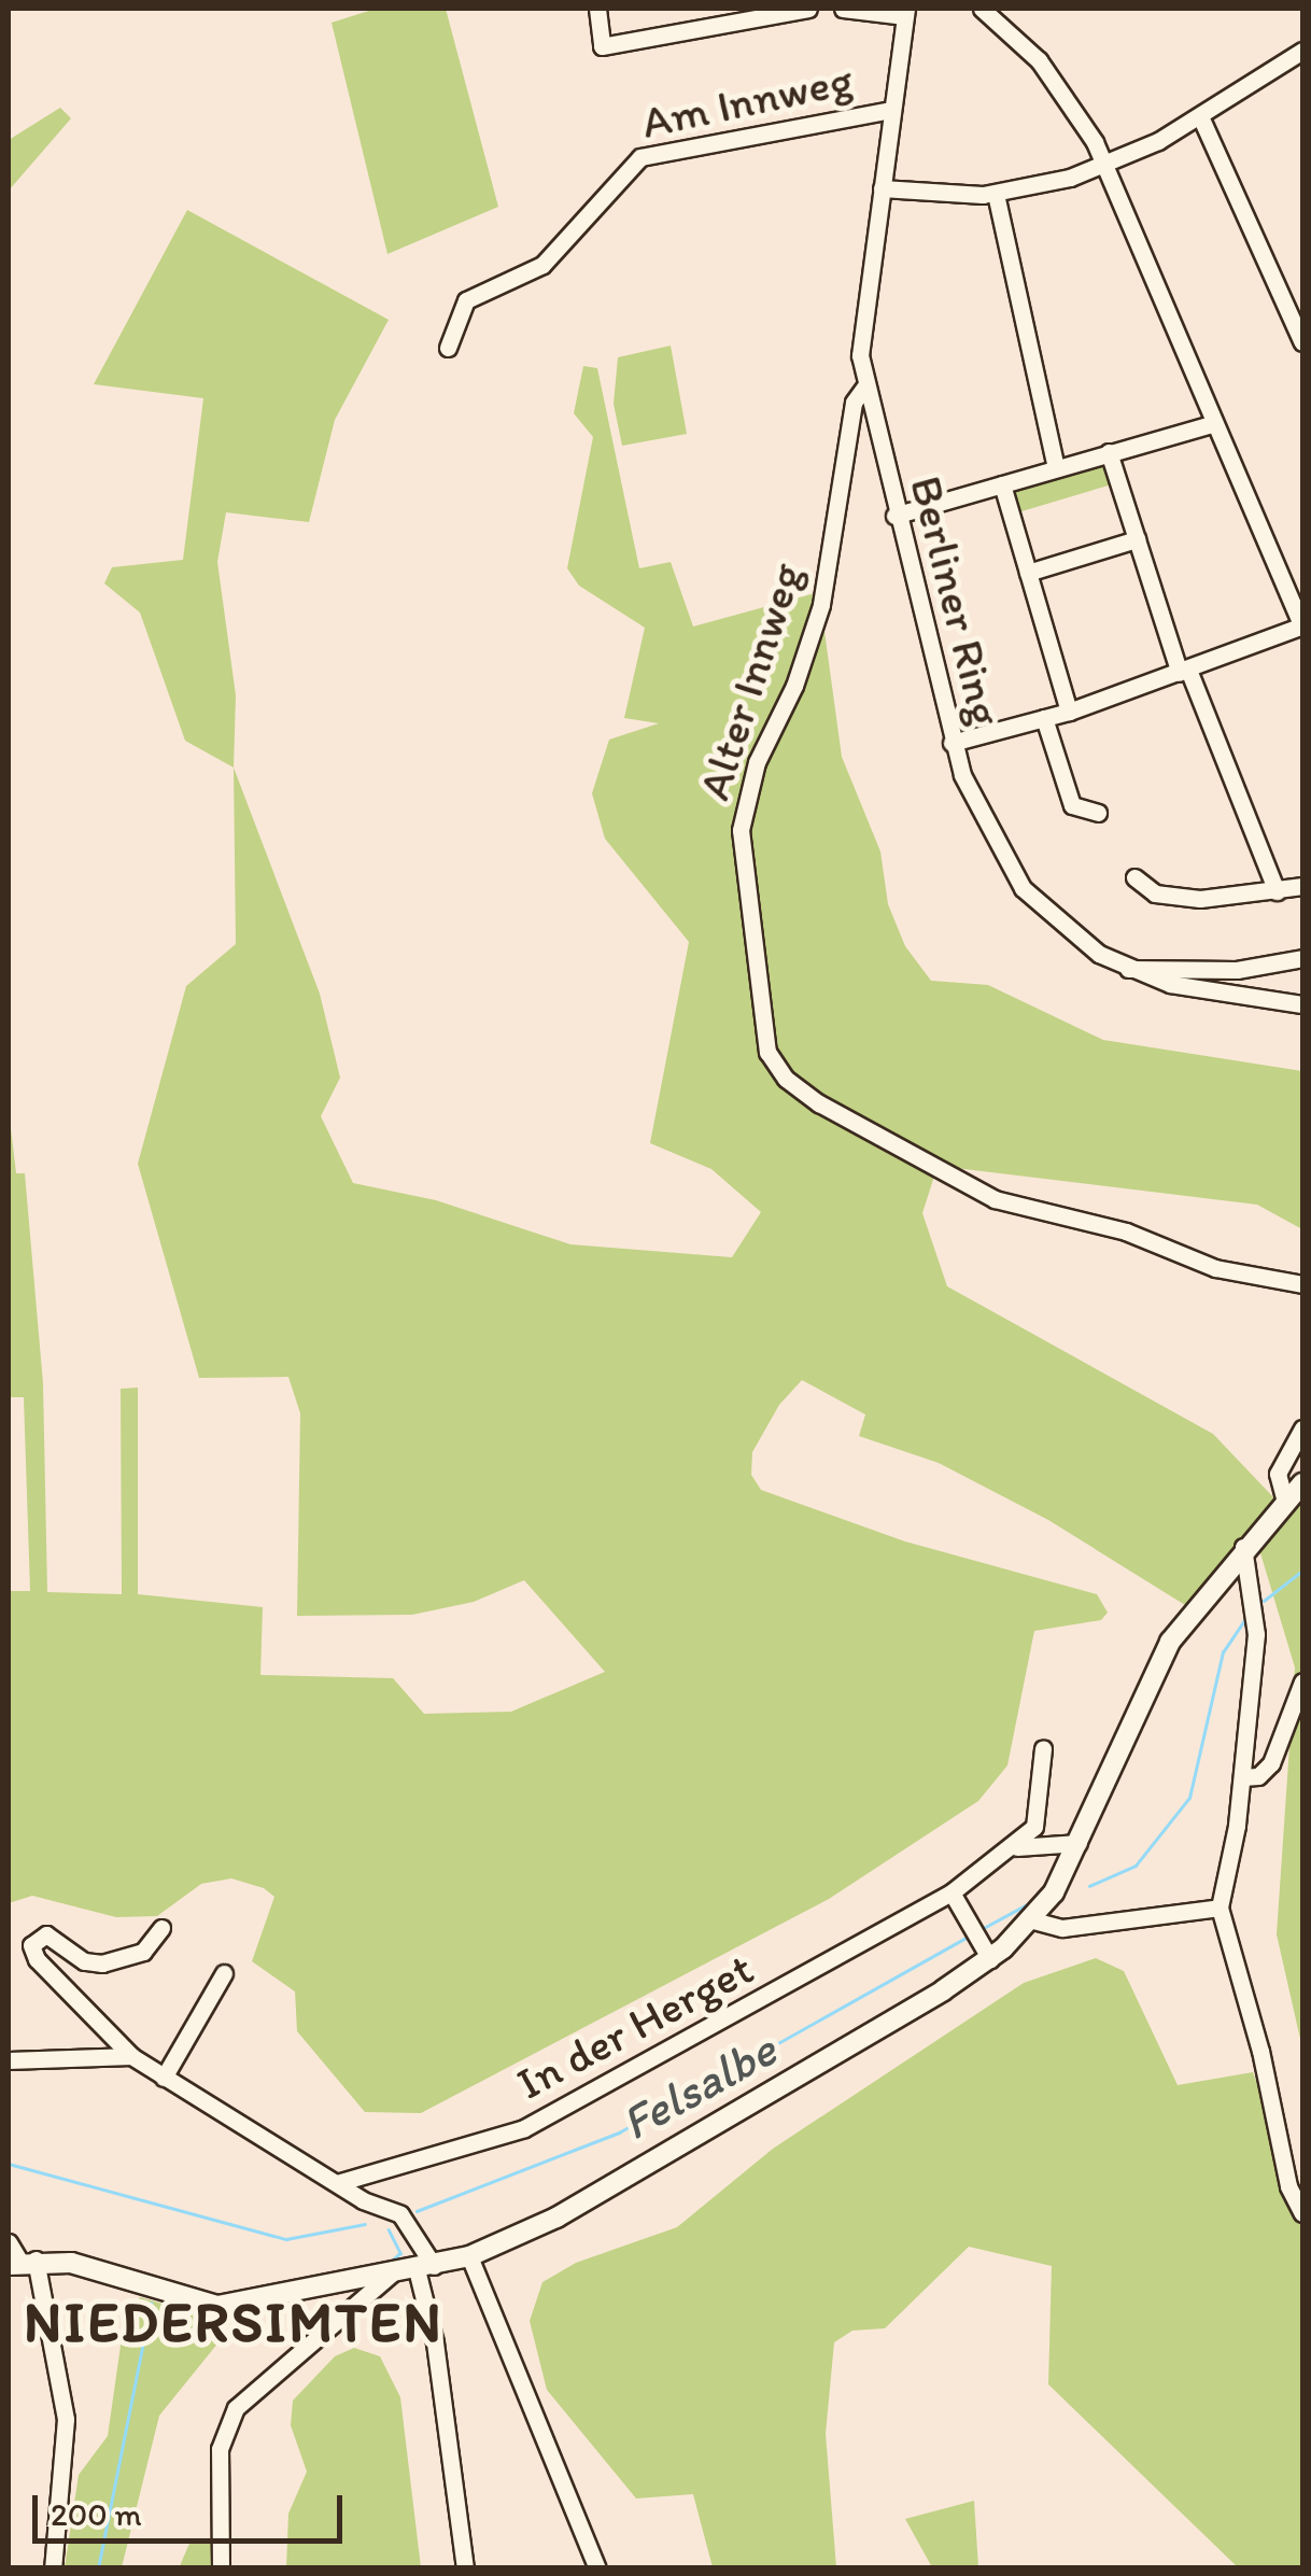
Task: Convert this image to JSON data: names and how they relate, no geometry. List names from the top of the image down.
{
  "streets": {
    "street": [
      "Am Innweg",
      "Berliner Ring",
      "Alter Innweg",
      "In der Herget"
    ]
  },
  "crossings": [
    ["Am Innweg", "Berliner Ring"],
    ["Berliner Ring", "Alter Innweg"]
  ],
  "districts": ["NIEDERSIMTEN"],
  "water": ["Felsalbe"],
  "scale_bar": "200 m"
}
